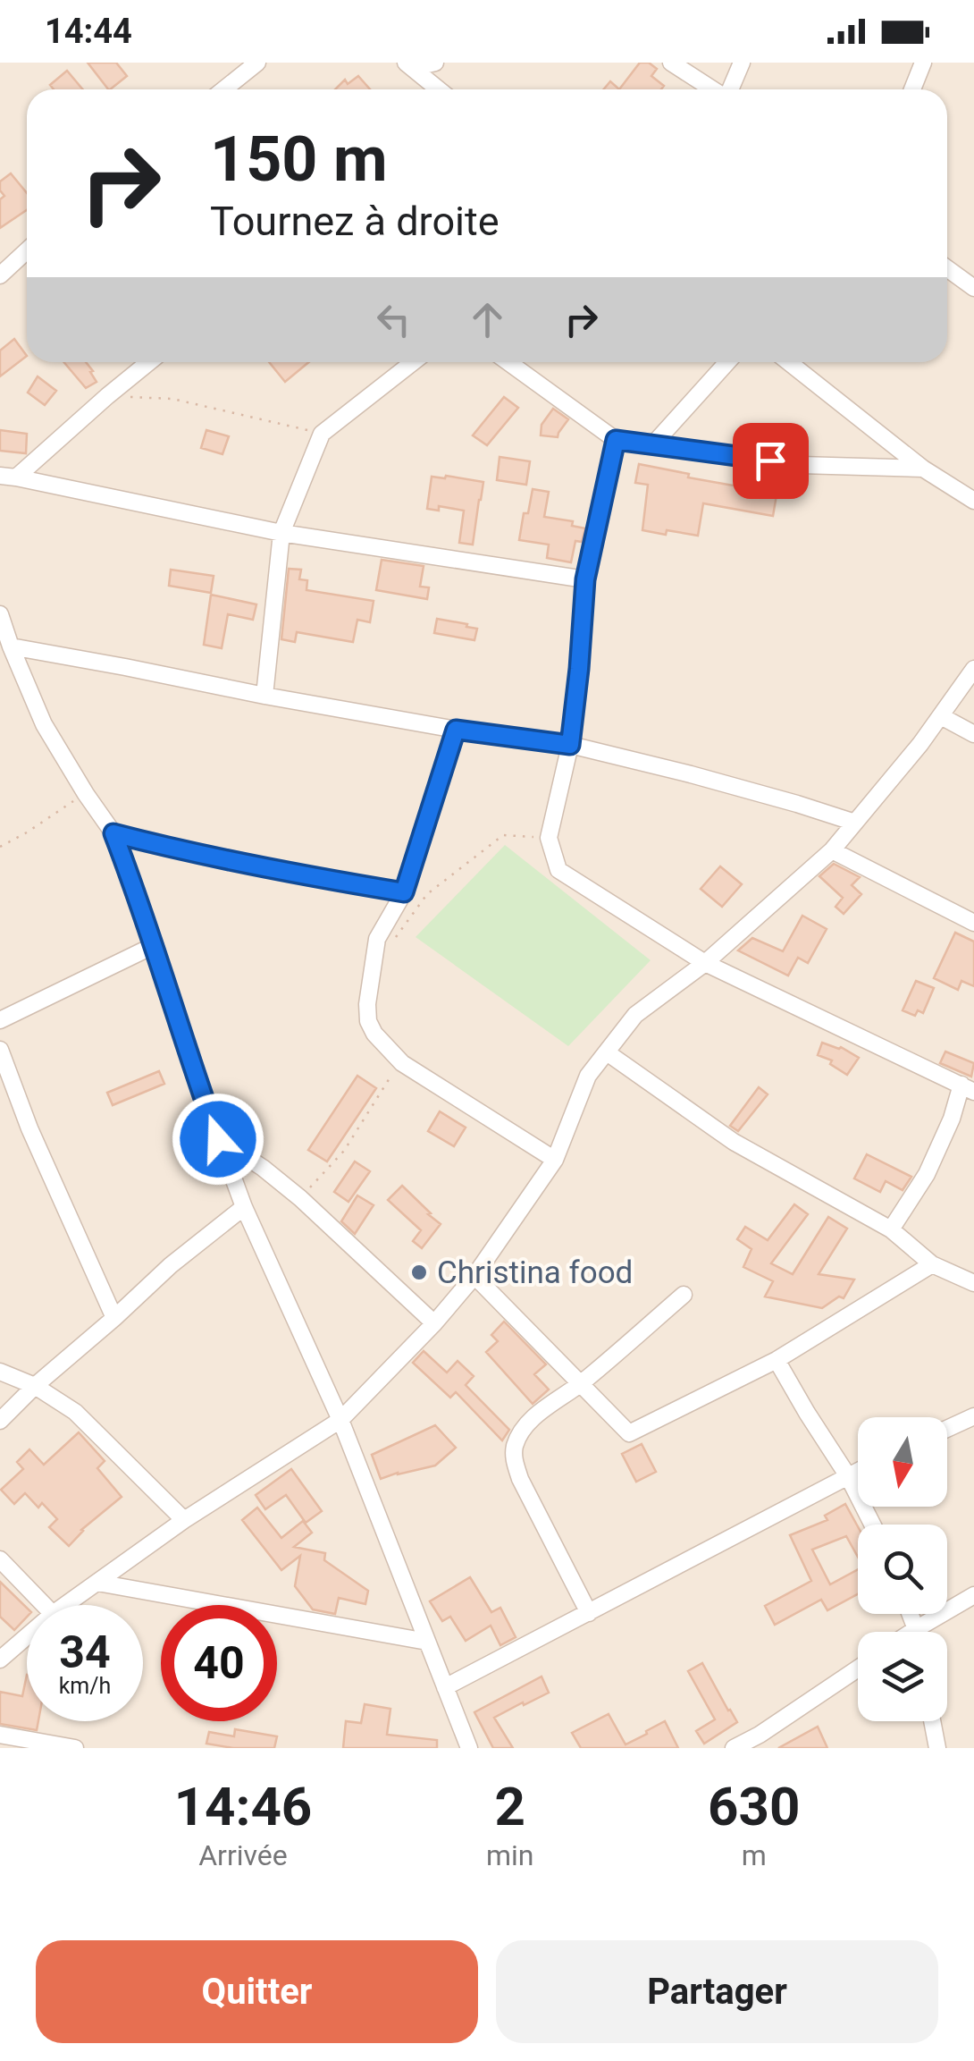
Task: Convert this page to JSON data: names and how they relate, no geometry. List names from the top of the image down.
{
  "places": ["Christina food"],
  "north": "bottom",
  "page": {
    "status": "14:44",
    "turn": ["150 m", "Tournez à droite"],
    "speed": "34 km/h",
    "limit": "40",
    "eta": [
      "14:46",
      "Arrivée",
      "2",
      "min",
      "630",
      "m"
    ],
    "buttons": ["Quitter", "Partager"]
  }
}
